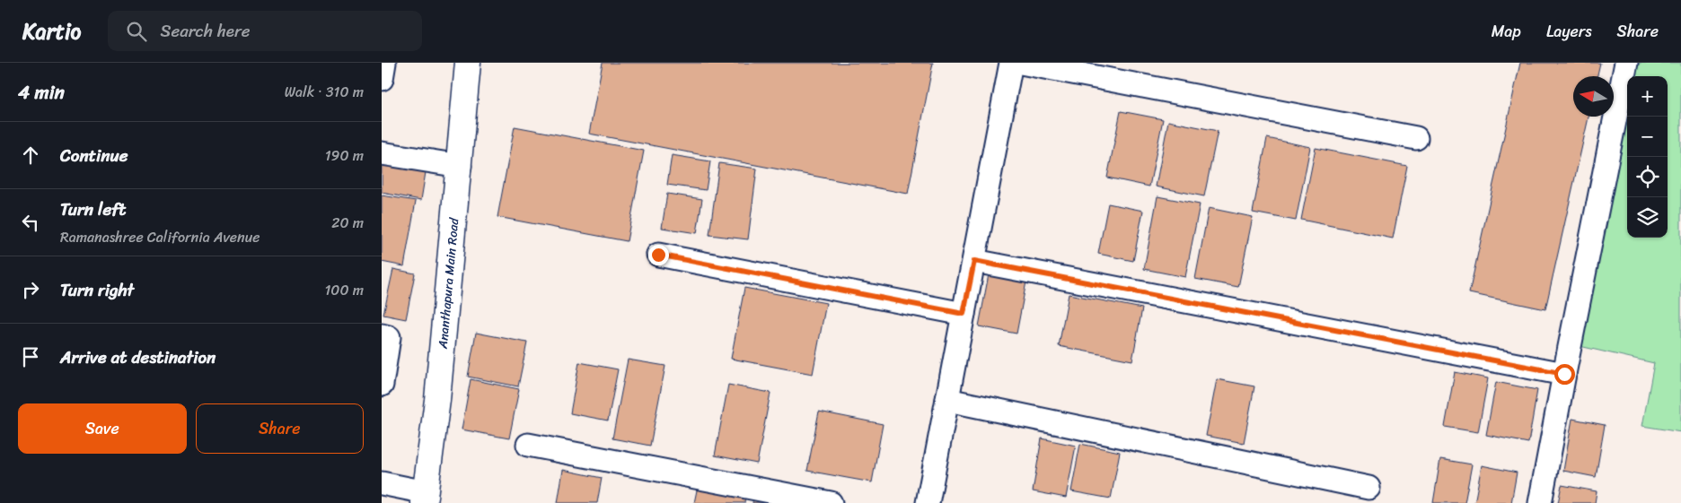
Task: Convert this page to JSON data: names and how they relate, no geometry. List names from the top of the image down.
{
  "streets": {
    "street": ["Ananthapura Main Road"]
  },
  "north": "left",
  "page": {
    "header": "Kartio",
    "search": "Search here",
    "nav": ["Map", "Layers", "Share"],
    "heading": ["4 min", "Walk · 310 m"],
    "map_buttons": ["+", "−"],
    "list": [
      ["Continue", "190 m"],
      ["Turn left", "Ramanashree California Avenue", "20 m"],
      ["Turn right", "100 m"],
      "Arrive at destination"
    ],
    "buttons": ["Save", "Share"]
  }
}
